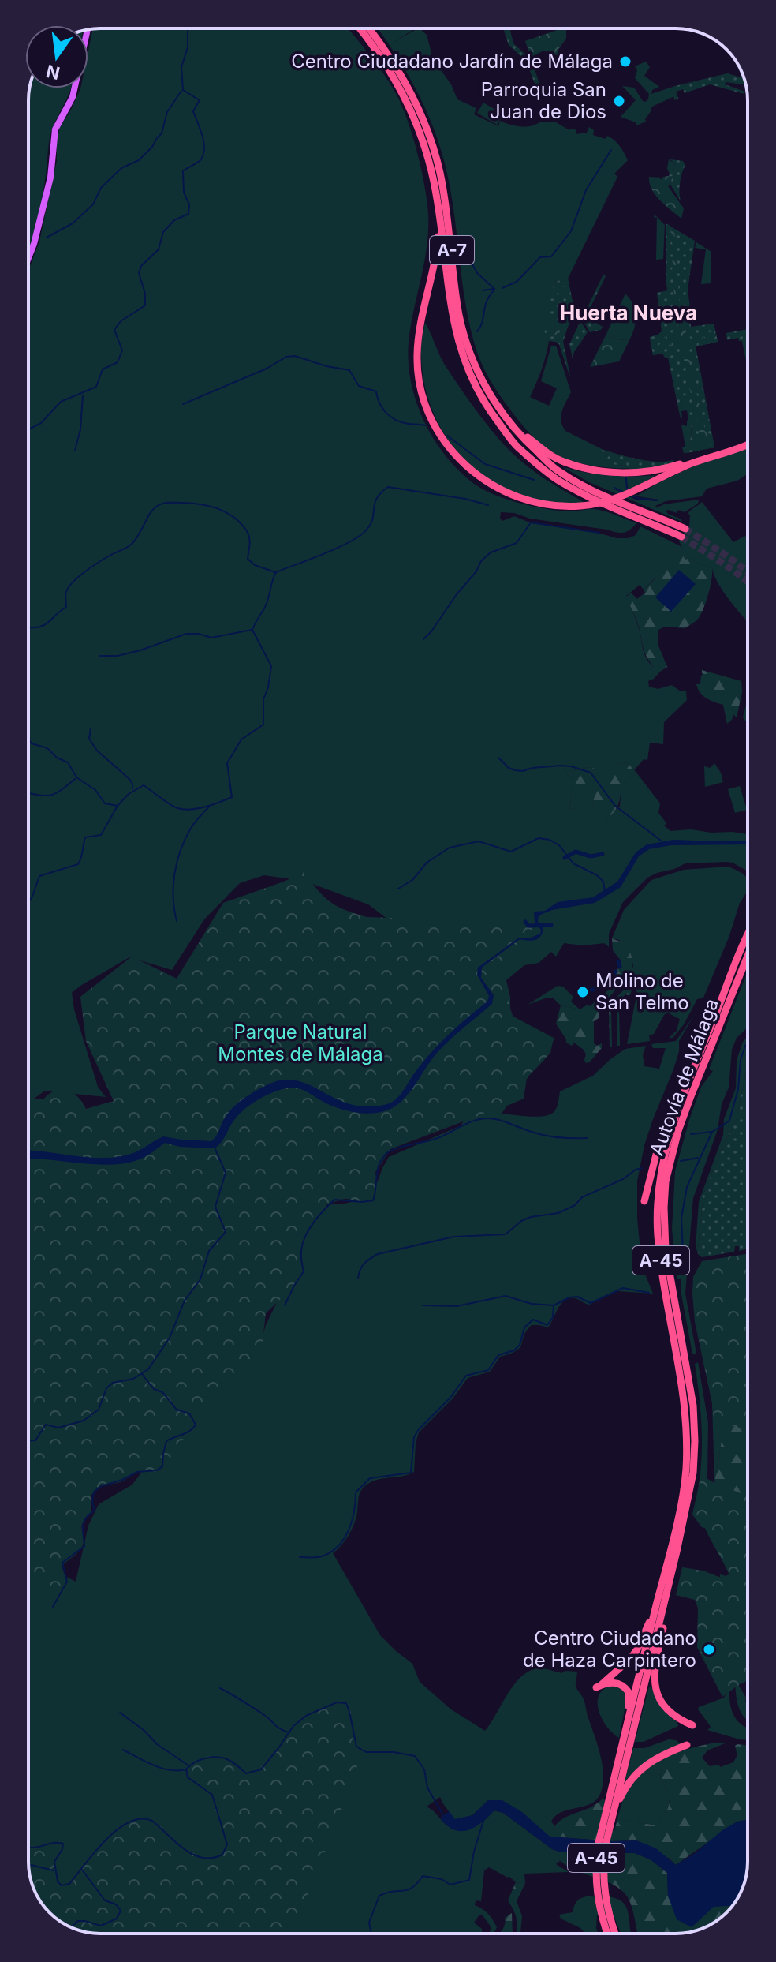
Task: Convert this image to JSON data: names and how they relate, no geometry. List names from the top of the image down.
{
  "streets": {
    "highway": ["A-7", "Autovía de Málaga", "A-45"]
  },
  "districts": ["Huerta Nueva"],
  "parks": ["Parque Natural Montes de Málaga"],
  "places": [
    "Centro Ciudadano Jardín de Málaga",
    "Parroquia San Juan de Dios",
    "Molino de San Telmo",
    "Centro Ciudadano de Haza Carpintero"
  ],
  "north": "bottom"
}
